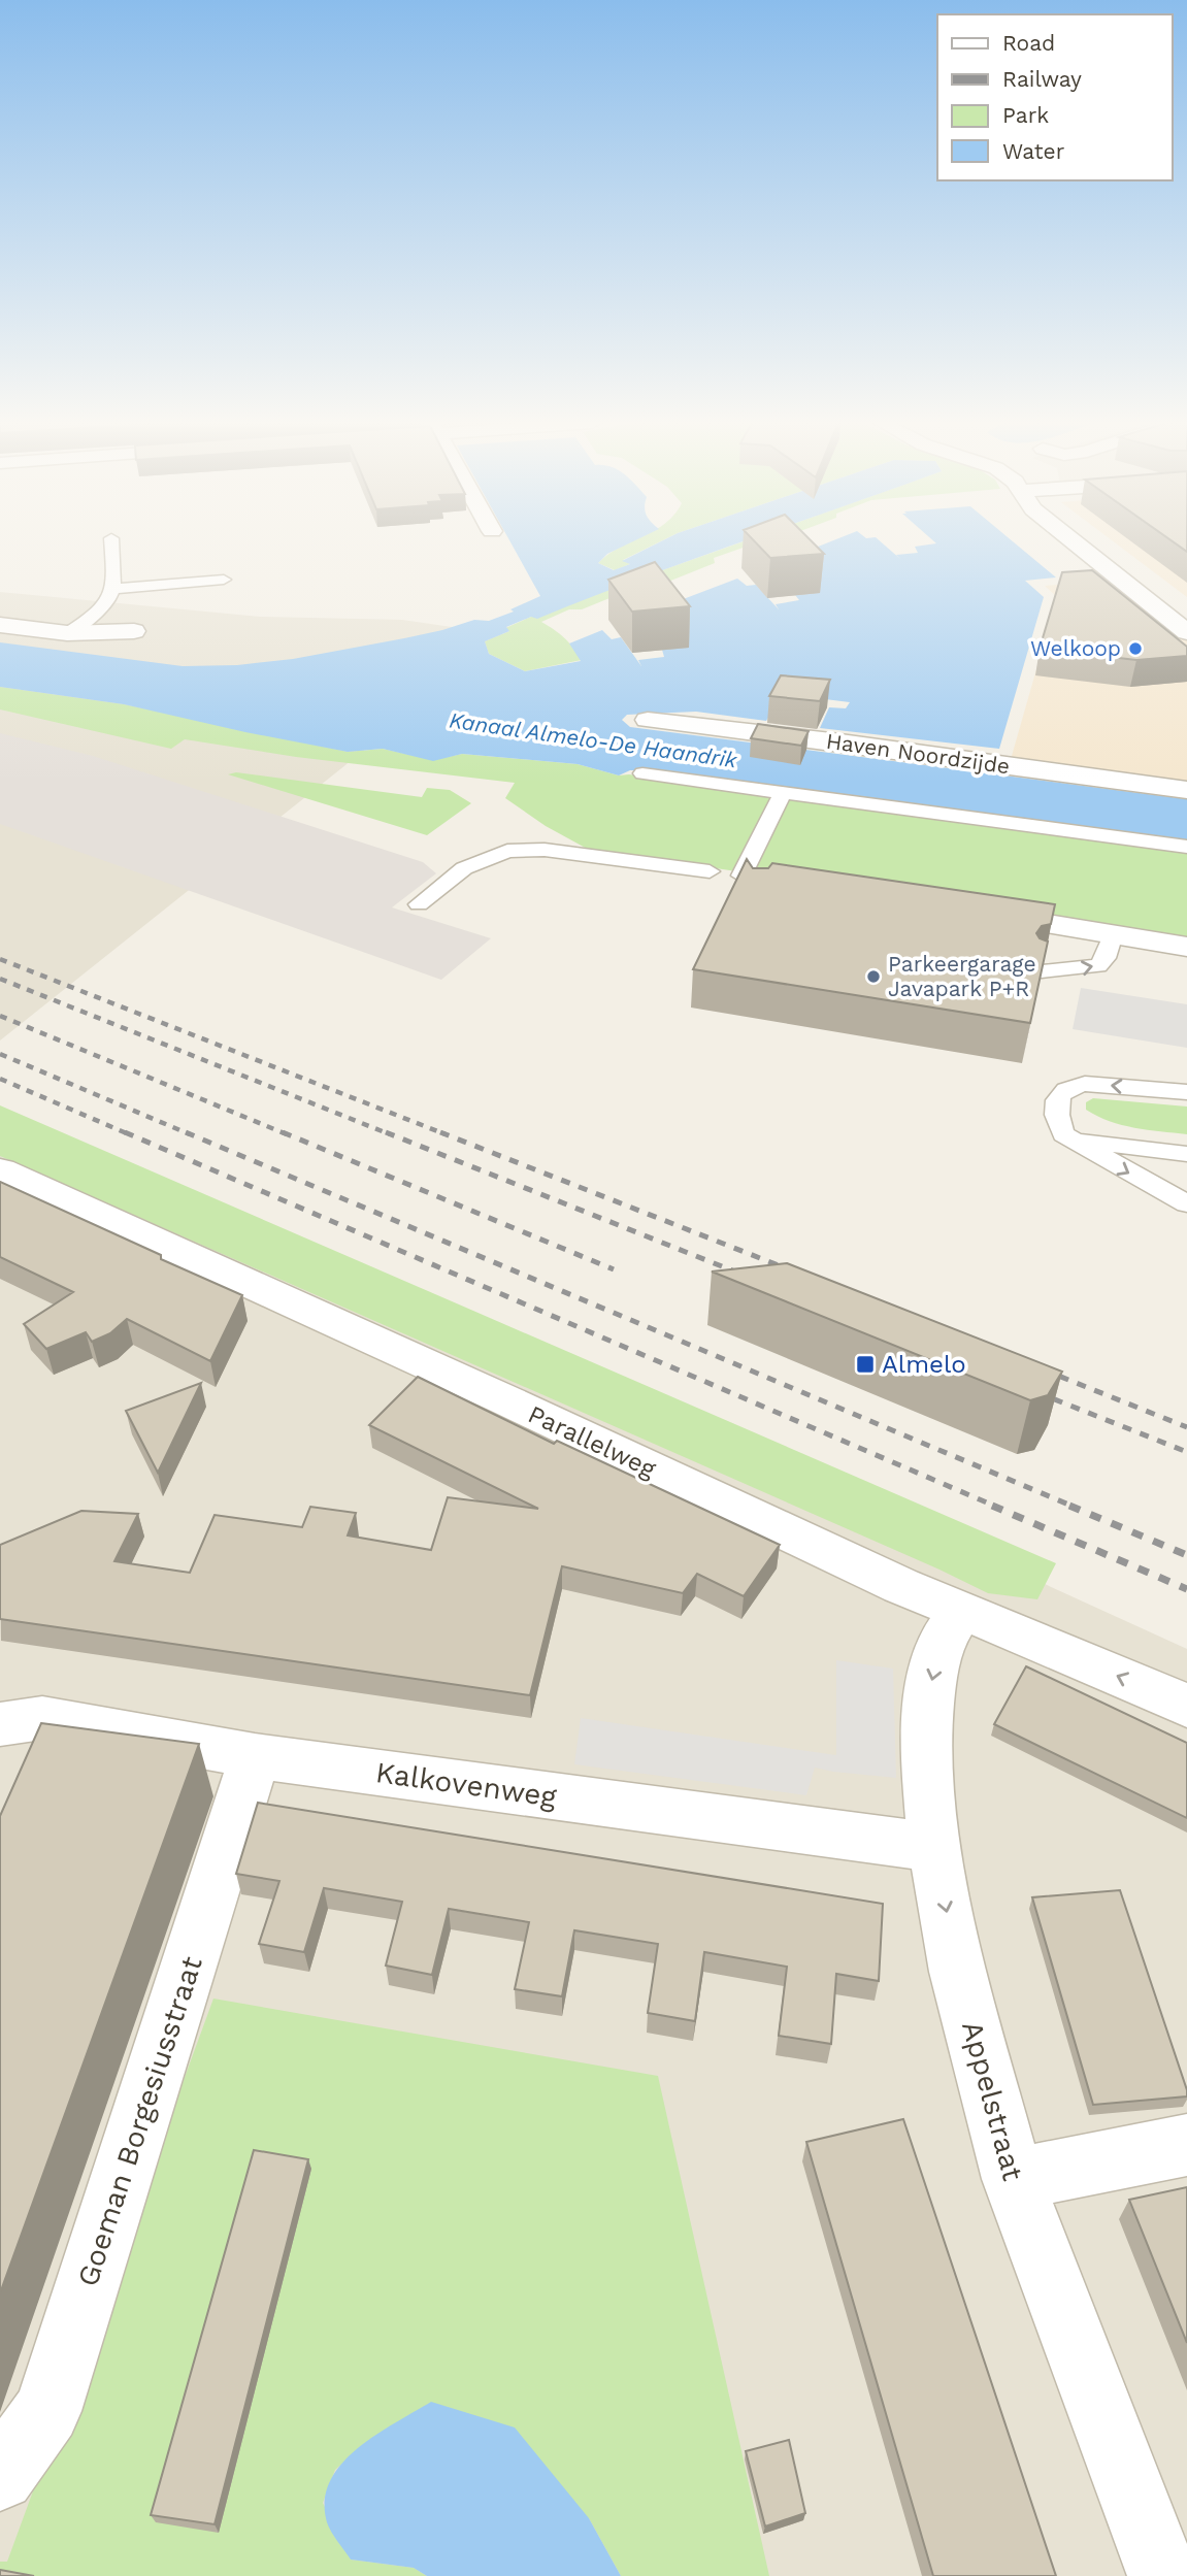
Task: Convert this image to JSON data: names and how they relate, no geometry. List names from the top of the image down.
{
  "streets": {
    "street": [
      "Haven Noordzijde",
      "Parallelweg",
      "Kalkovenweg",
      "Appelstraat",
      "Goeman Borgesiusstraat"
    ]
  },
  "crossings": [
    ["Parallelweg", "Appelstraat"],
    ["Kalkovenweg", "Appelstraat"],
    ["Kalkovenweg", "Goeman Borgesiusstraat"]
  ],
  "one_way": ["Appelstraat"],
  "water": ["Kanaal Almelo-De Haandrik"],
  "places": {
    "other": ["Welkoop", "Parkeergarage Javapark P+R"],
    "transit": ["Almelo"]
  },
  "legend": [
    "Road",
    "Railway",
    "Park",
    "Water"
  ]
}
